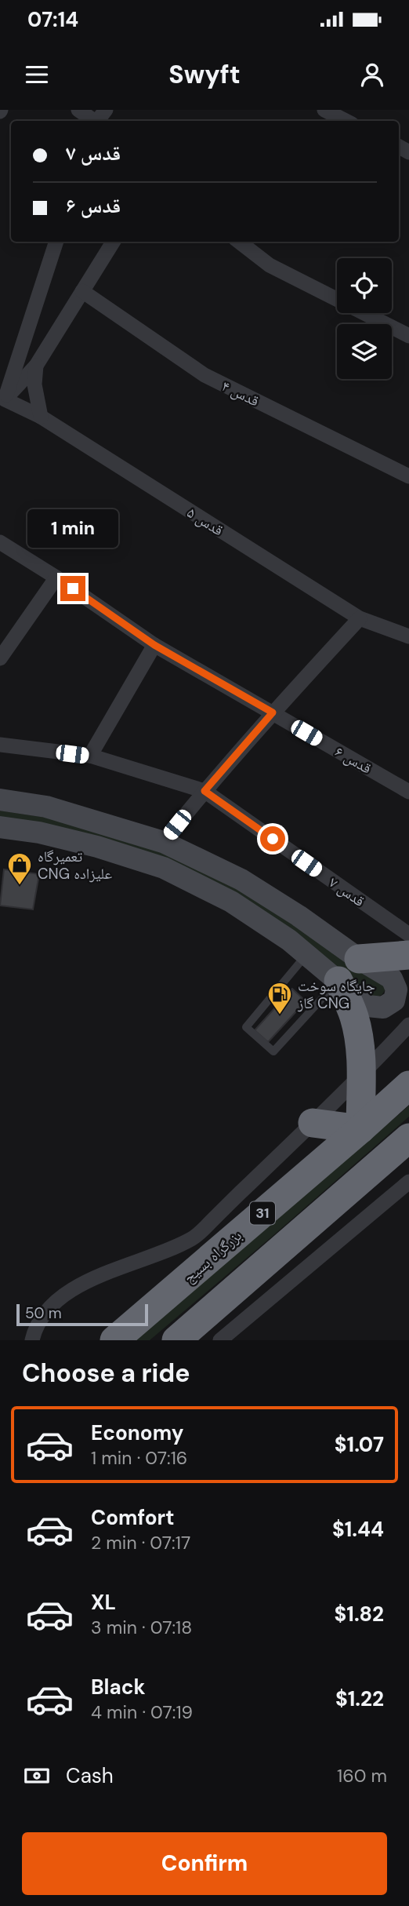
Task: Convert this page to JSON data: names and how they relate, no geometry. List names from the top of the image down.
{
  "streets": {
    "highway": ["31", "بزرگراه بسیج"],
    "street": [
      "قدس ۴",
      "قدس ۵",
      "قدس ۶",
      "قدس ۷"
    ]
  },
  "places": {
    "shop": ["تعمیرگاه CNG علیزاده"],
    "fuel station": ["جایگاه سوخت گاز CNG"]
  },
  "scale_bar": "50 m",
  "page": {
    "status": "07:14",
    "header": "Swyft",
    "banner": ["قدس ۷", "قدس ۶"],
    "bubble": "1 min",
    "scale": "50 m",
    "heading": "Choose a ride",
    "list": [
      {
        "name": "Economy",
        "note": "1 min · 07:16",
        "value": "$1.07"
      },
      {
        "name": "Comfort",
        "note": "2 min · 07:17",
        "value": "$1.44"
      },
      {
        "name": "XL",
        "note": "3 min · 07:18",
        "value": "$1.82"
      },
      {
        "name": "Black",
        "note": "4 min · 07:19",
        "value": "$1.22"
      }
    ],
    "pay": ["Cash", "160 m"],
    "buttons": "Confirm"
  }
}
